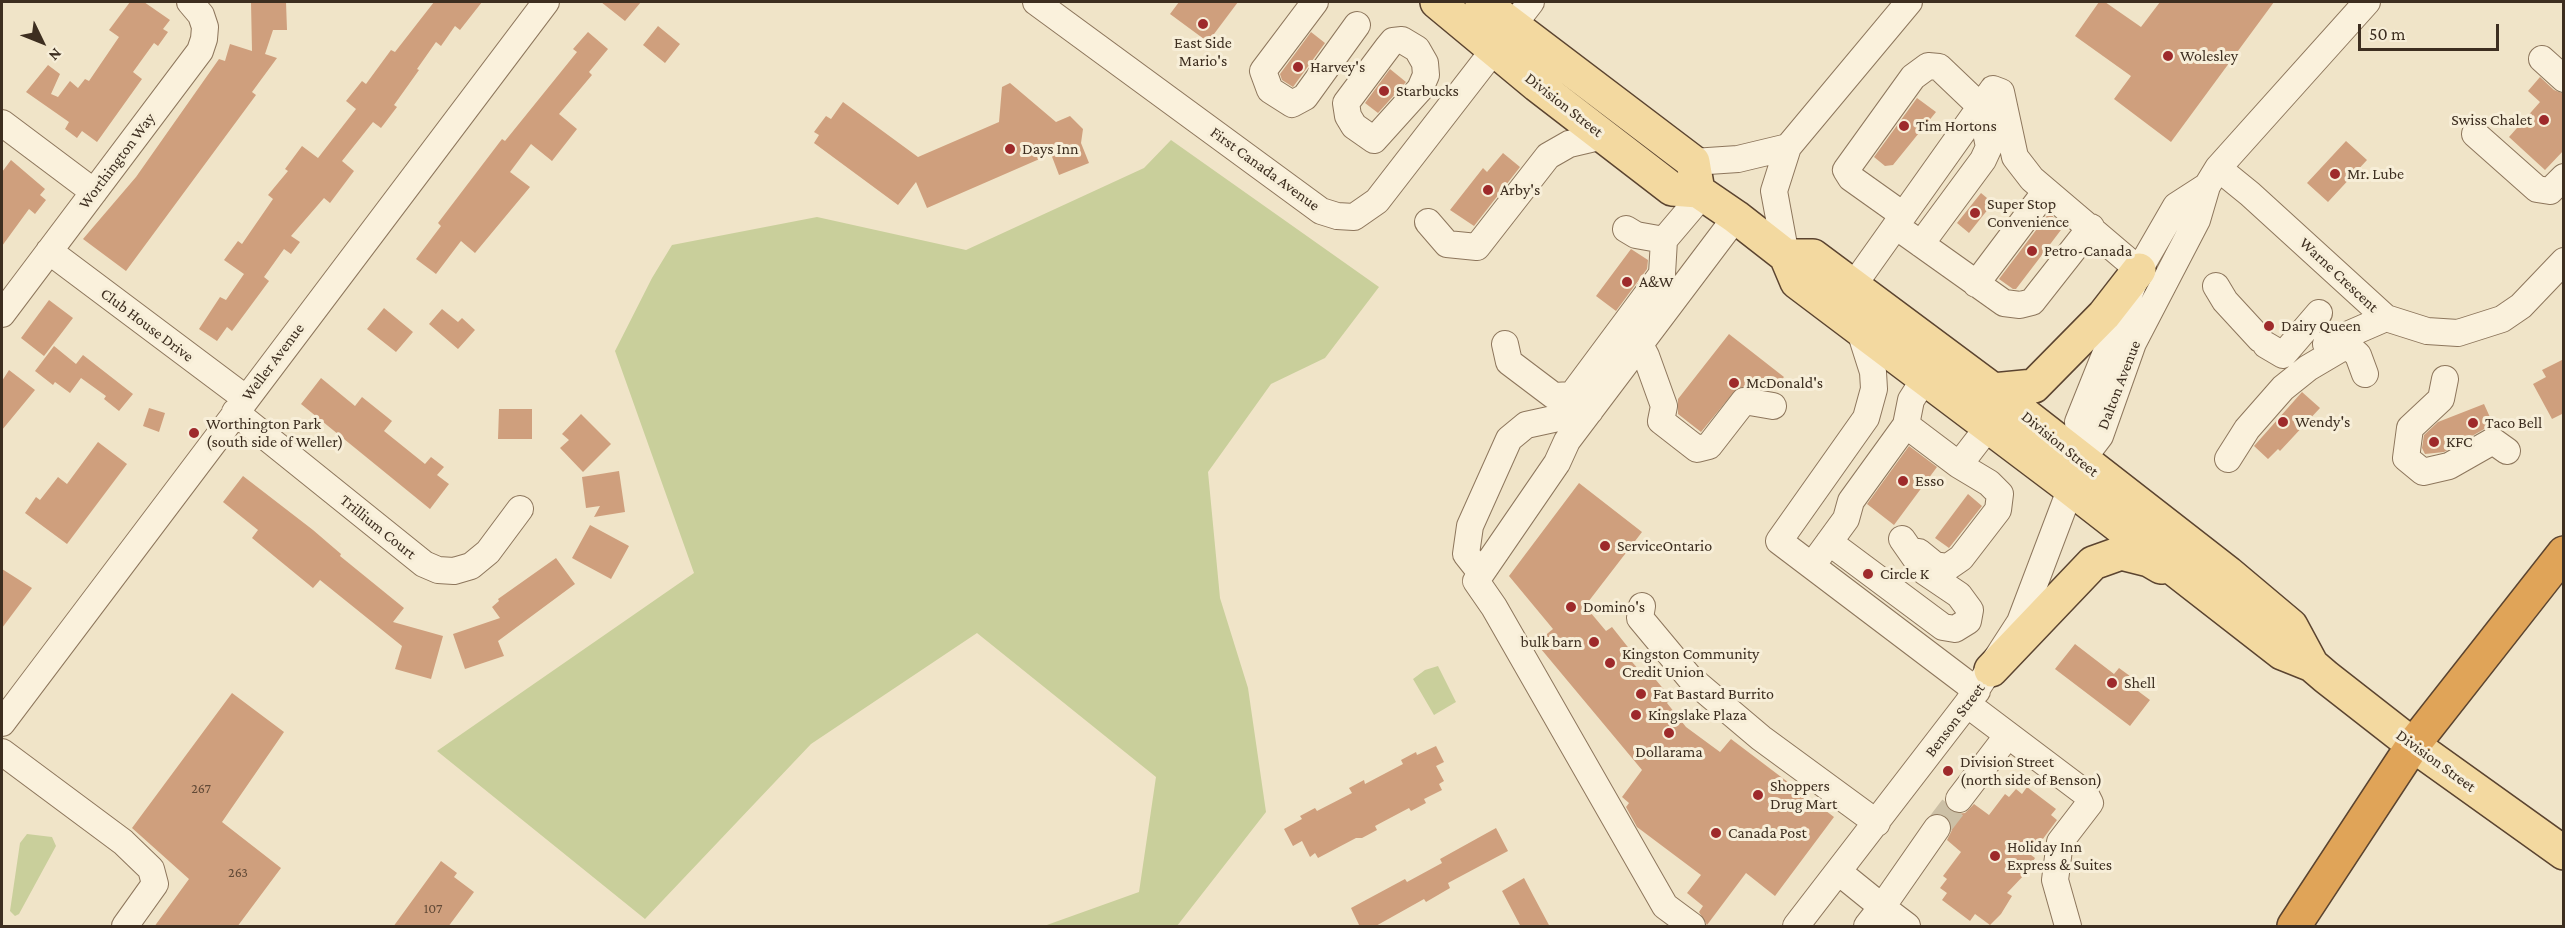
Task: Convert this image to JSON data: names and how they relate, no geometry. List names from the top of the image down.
{
  "streets": {
    "main road": ["Division Street"],
    "street": [
      "Worthington Way",
      "First Canada Avenue",
      "Warne Crescent",
      "Club House Drive",
      "Weller Avenue",
      "Dalton Avenue",
      "Trillium Court",
      "Benson Street"
    ]
  },
  "crossings": [
    ["Division Street", "First Canada Avenue"],
    ["Division Street", "Dalton Avenue"],
    ["Division Street", "Benson Street"],
    ["Worthington Way", "Club House Drive"],
    ["Warne Crescent", "Dalton Avenue"],
    ["Club House Drive", "Weller Avenue"],
    ["Club House Drive", "Trillium Court"],
    ["Weller Avenue", "Trillium Court"],
    ["Dalton Avenue", "Benson Street"]
  ],
  "places": [
    "East Side Mario's",
    "Wolesley",
    "Harvey's",
    "Starbucks",
    "Swiss Chalet",
    "Tim Hortons",
    "Days Inn",
    "Mr. Lube",
    "Arby's",
    "Super Stop Convenience",
    "Petro-Canada",
    "A&W",
    "Dairy Queen",
    "McDonald's",
    "Wendy's",
    "Taco Bell",
    "Worthington Park (south side of Weller)",
    "KFC",
    "Esso",
    "ServiceOntario",
    "Circle K",
    "Domino's",
    "bulk barn",
    "Kingston Community Credit Union",
    "Shell",
    "Fat Bastard Burrito",
    "Kingslake Plaza",
    "Dollarama",
    "Division Street (north side of Benson)",
    "Shoppers Drug Mart",
    "Canada Post",
    "Holiday Inn Express & Suites"
  ],
  "house_numbers": ["267", "263", "107"],
  "scale_bar": "50 m",
  "north": "bottom right"
}
